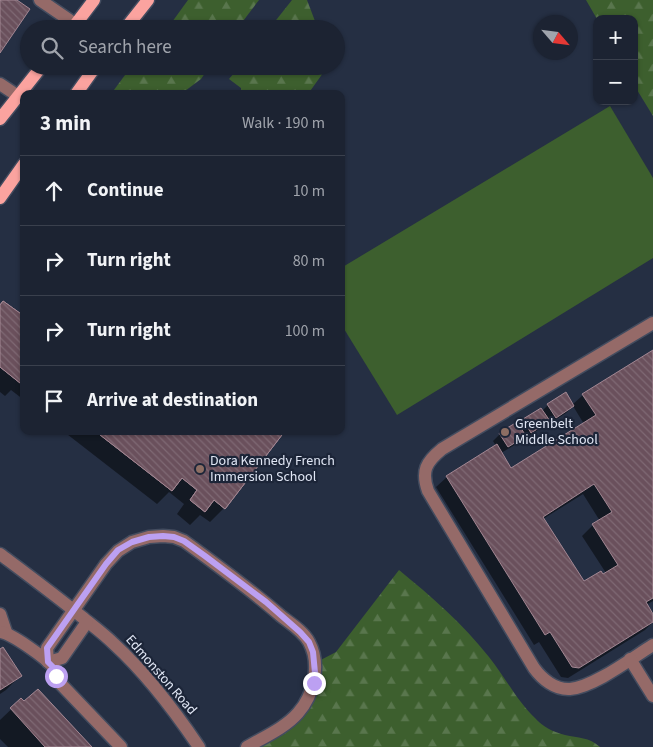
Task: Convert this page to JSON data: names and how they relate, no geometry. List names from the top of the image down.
{
  "streets": {
    "street": ["Edmonston Road"]
  },
  "places": ["Greenbelt Middle School", "Dora Kennedy French Immersion School"],
  "north": "bottom right",
  "page": {
    "map_buttons": ["+", "−"],
    "search": "Search here",
    "heading": ["3 min", "Walk · 190 m"],
    "list": [
      ["Continue", "10 m"],
      ["Turn right", "80 m"],
      ["Turn right", "100 m"],
      "Arrive at destination"
    ]
  }
}
